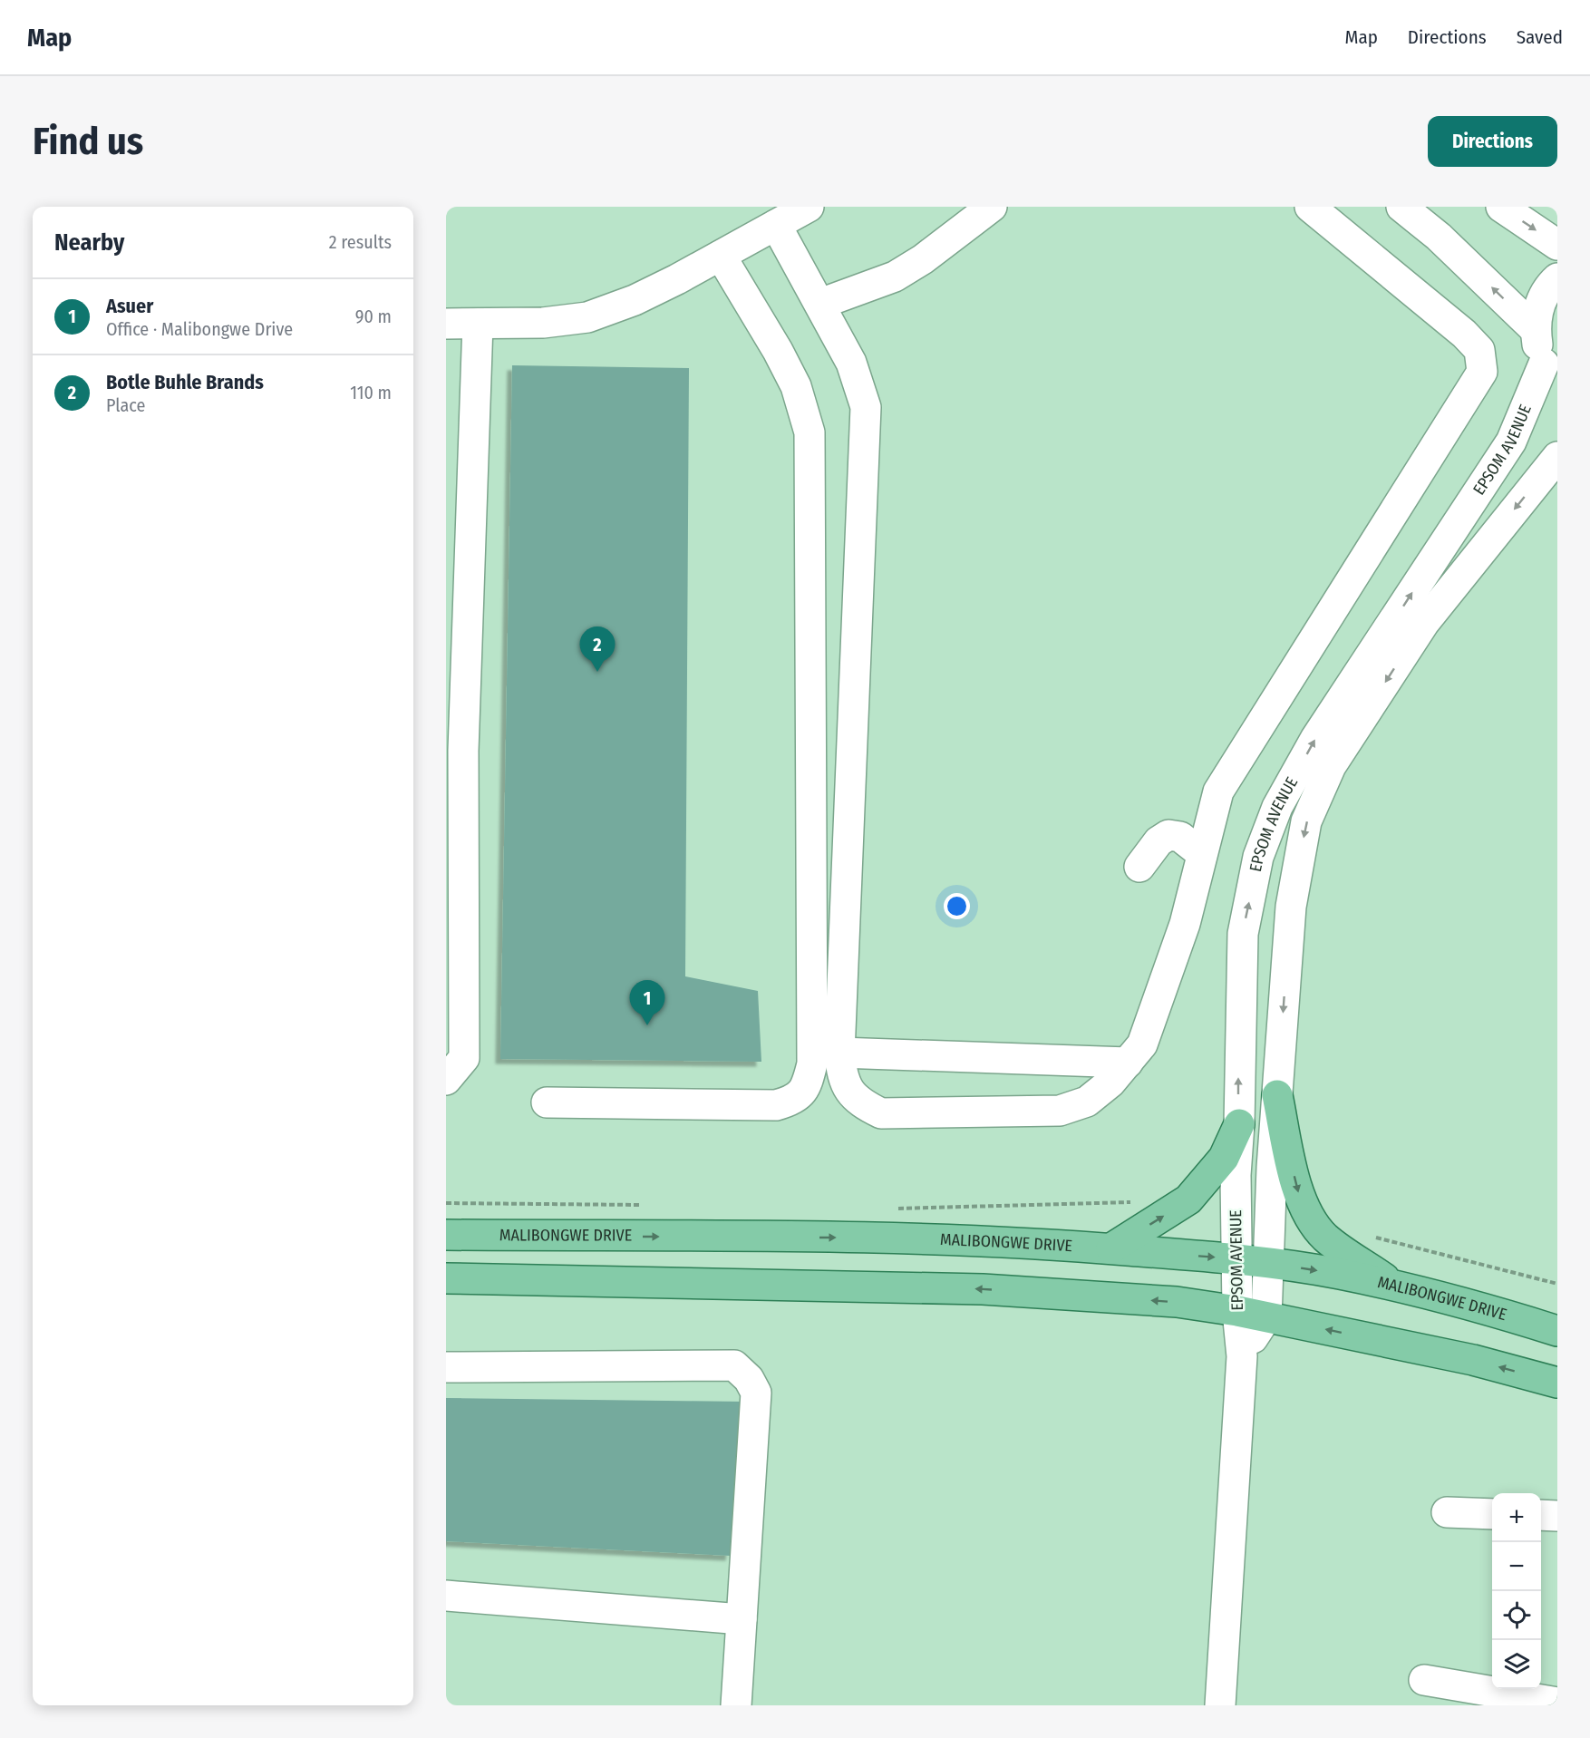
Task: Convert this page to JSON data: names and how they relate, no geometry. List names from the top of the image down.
{
  "streets": {
    "main road": ["MALIBONGWE DRIVE"],
    "street": ["EPSOM AVENUE"]
  },
  "crossings": [
    ["EPSOM AVENUE", "MALIBONGWE DRIVE"]
  ],
  "page": {
    "header": "Map",
    "nav": ["Map", "Directions", "Saved"],
    "buttons": "Directions",
    "title": "Find us",
    "heading": ["Nearby", "2 results"],
    "list": [
      {
        "mark": "1",
        "name": "Asuer",
        "note": "Office · Malibongwe Drive",
        "value": "90 m"
      },
      {
        "mark": "2",
        "name": "Botle Buhle Brands",
        "note": "Place",
        "value": "110 m"
      }
    ],
    "pins": ["2", "1"],
    "map_buttons": ["+", "−"]
  }
}
